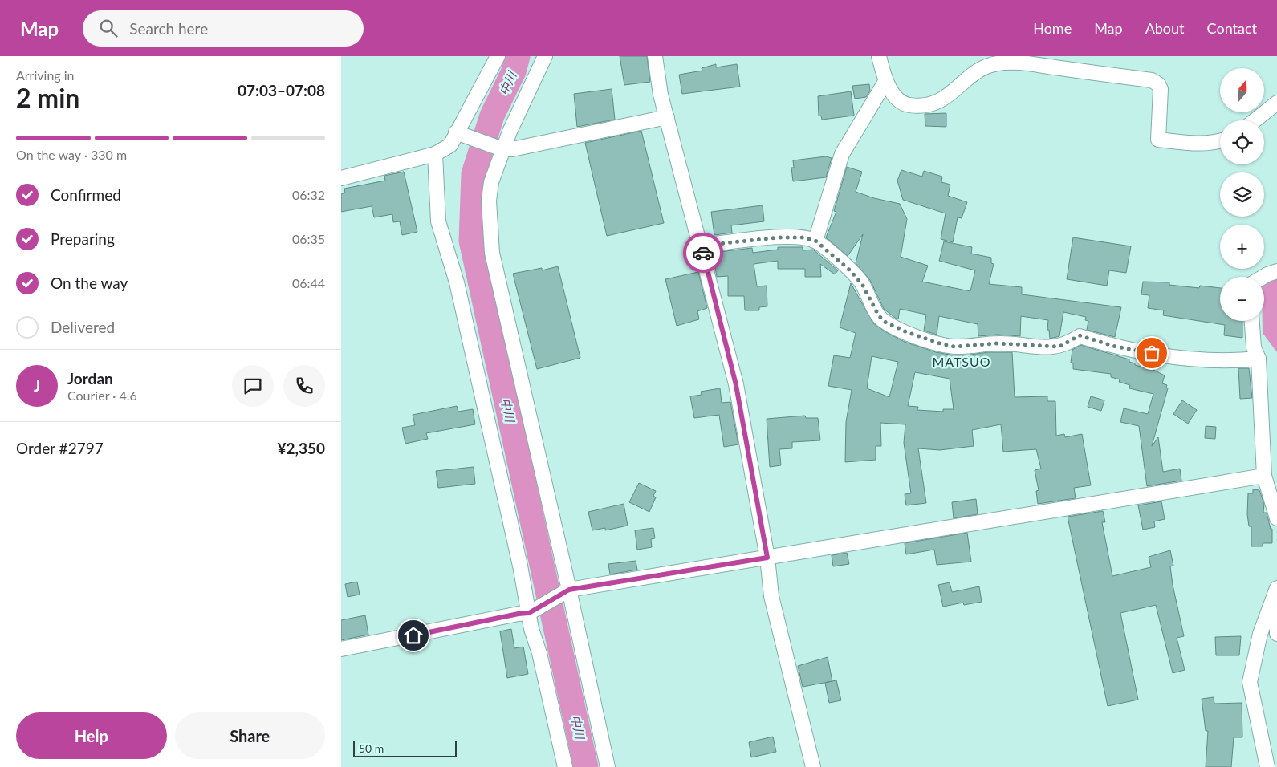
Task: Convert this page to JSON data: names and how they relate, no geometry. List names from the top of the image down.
{
  "districts": ["MATSUO"],
  "water": ["中川"],
  "scale_bar": "50 m",
  "north": "top",
  "page": {
    "header": "Map",
    "search": "Search here",
    "nav": [
      "Home",
      "Map",
      "About",
      "Contact"
    ],
    "heading": ["2 min", "Arriving in", "07:03–07:08"],
    "panel": [
      "Jordan",
      "Courier · 4.6",
      "Order #2797",
      "¥2,350"
    ],
    "map_buttons": ["+", "−"],
    "bar": "On the way · 330 m",
    "list": [
      ["Confirmed", "06:32"],
      ["Preparing", "06:35"],
      ["On the way", "06:44"],
      "Delivered"
    ],
    "round": "J",
    "buttons": ["Help", "Share"],
    "scale": "50 m"
  }
}
